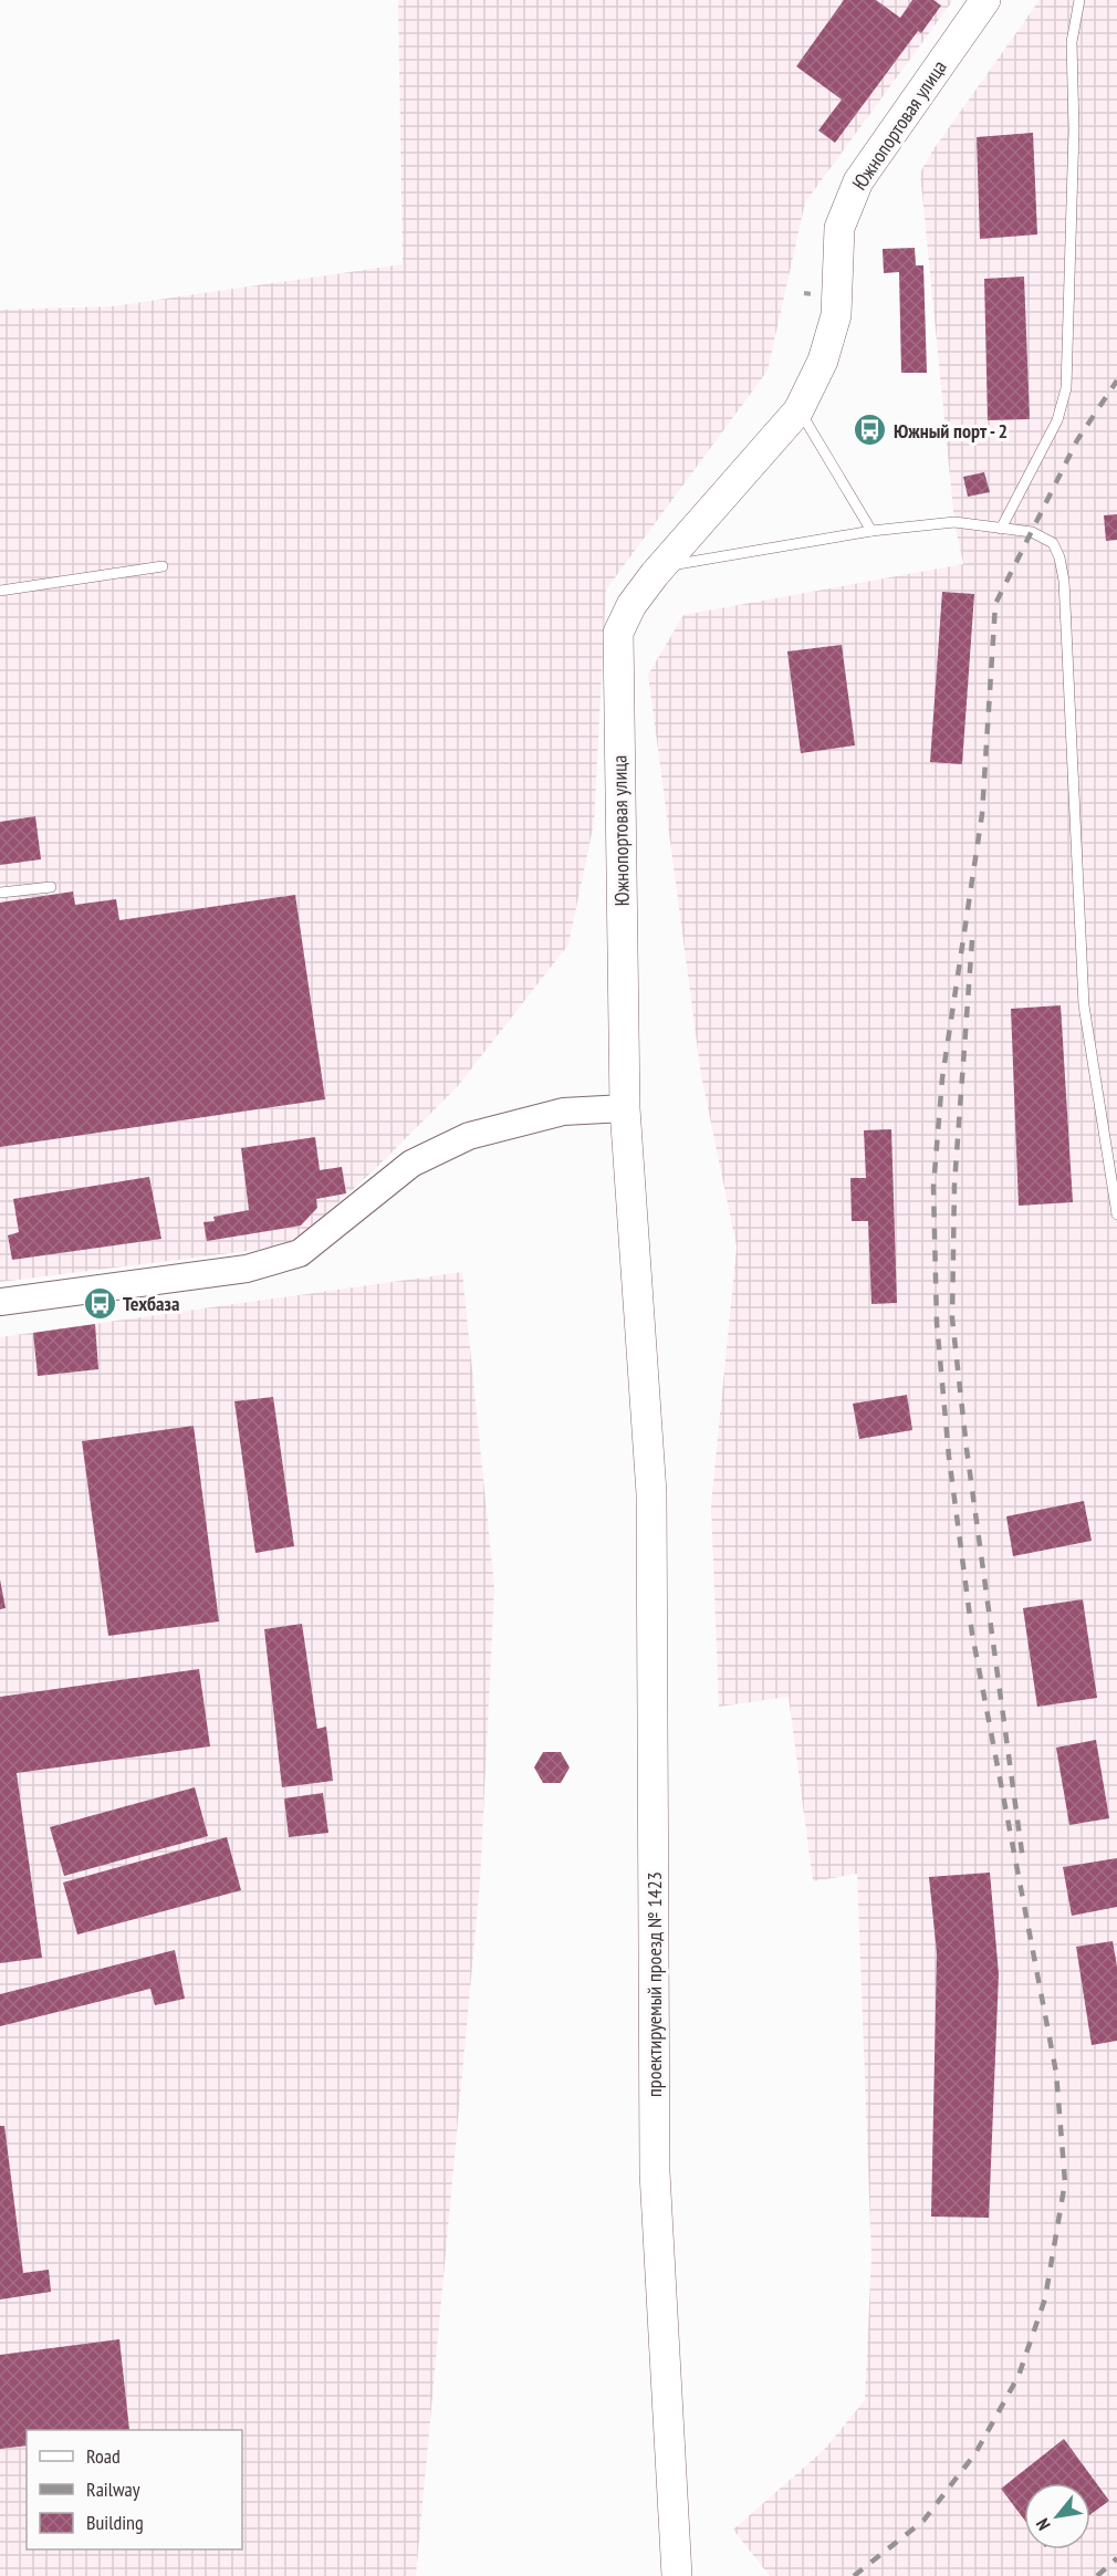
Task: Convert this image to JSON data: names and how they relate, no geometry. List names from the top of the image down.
{
  "streets": {
    "main road": ["Южнопортовая улица", "проектируемый проезд № 1423"]
  },
  "crossings": [
    ["Южнопортовая улица", "проектируемый проезд № 1423"]
  ],
  "places": {
    "bus stop": ["Южный порт - 2", "Техбаза"]
  },
  "legend": ["Road", "Railway", "Building"],
  "north": "bottom left"
}
